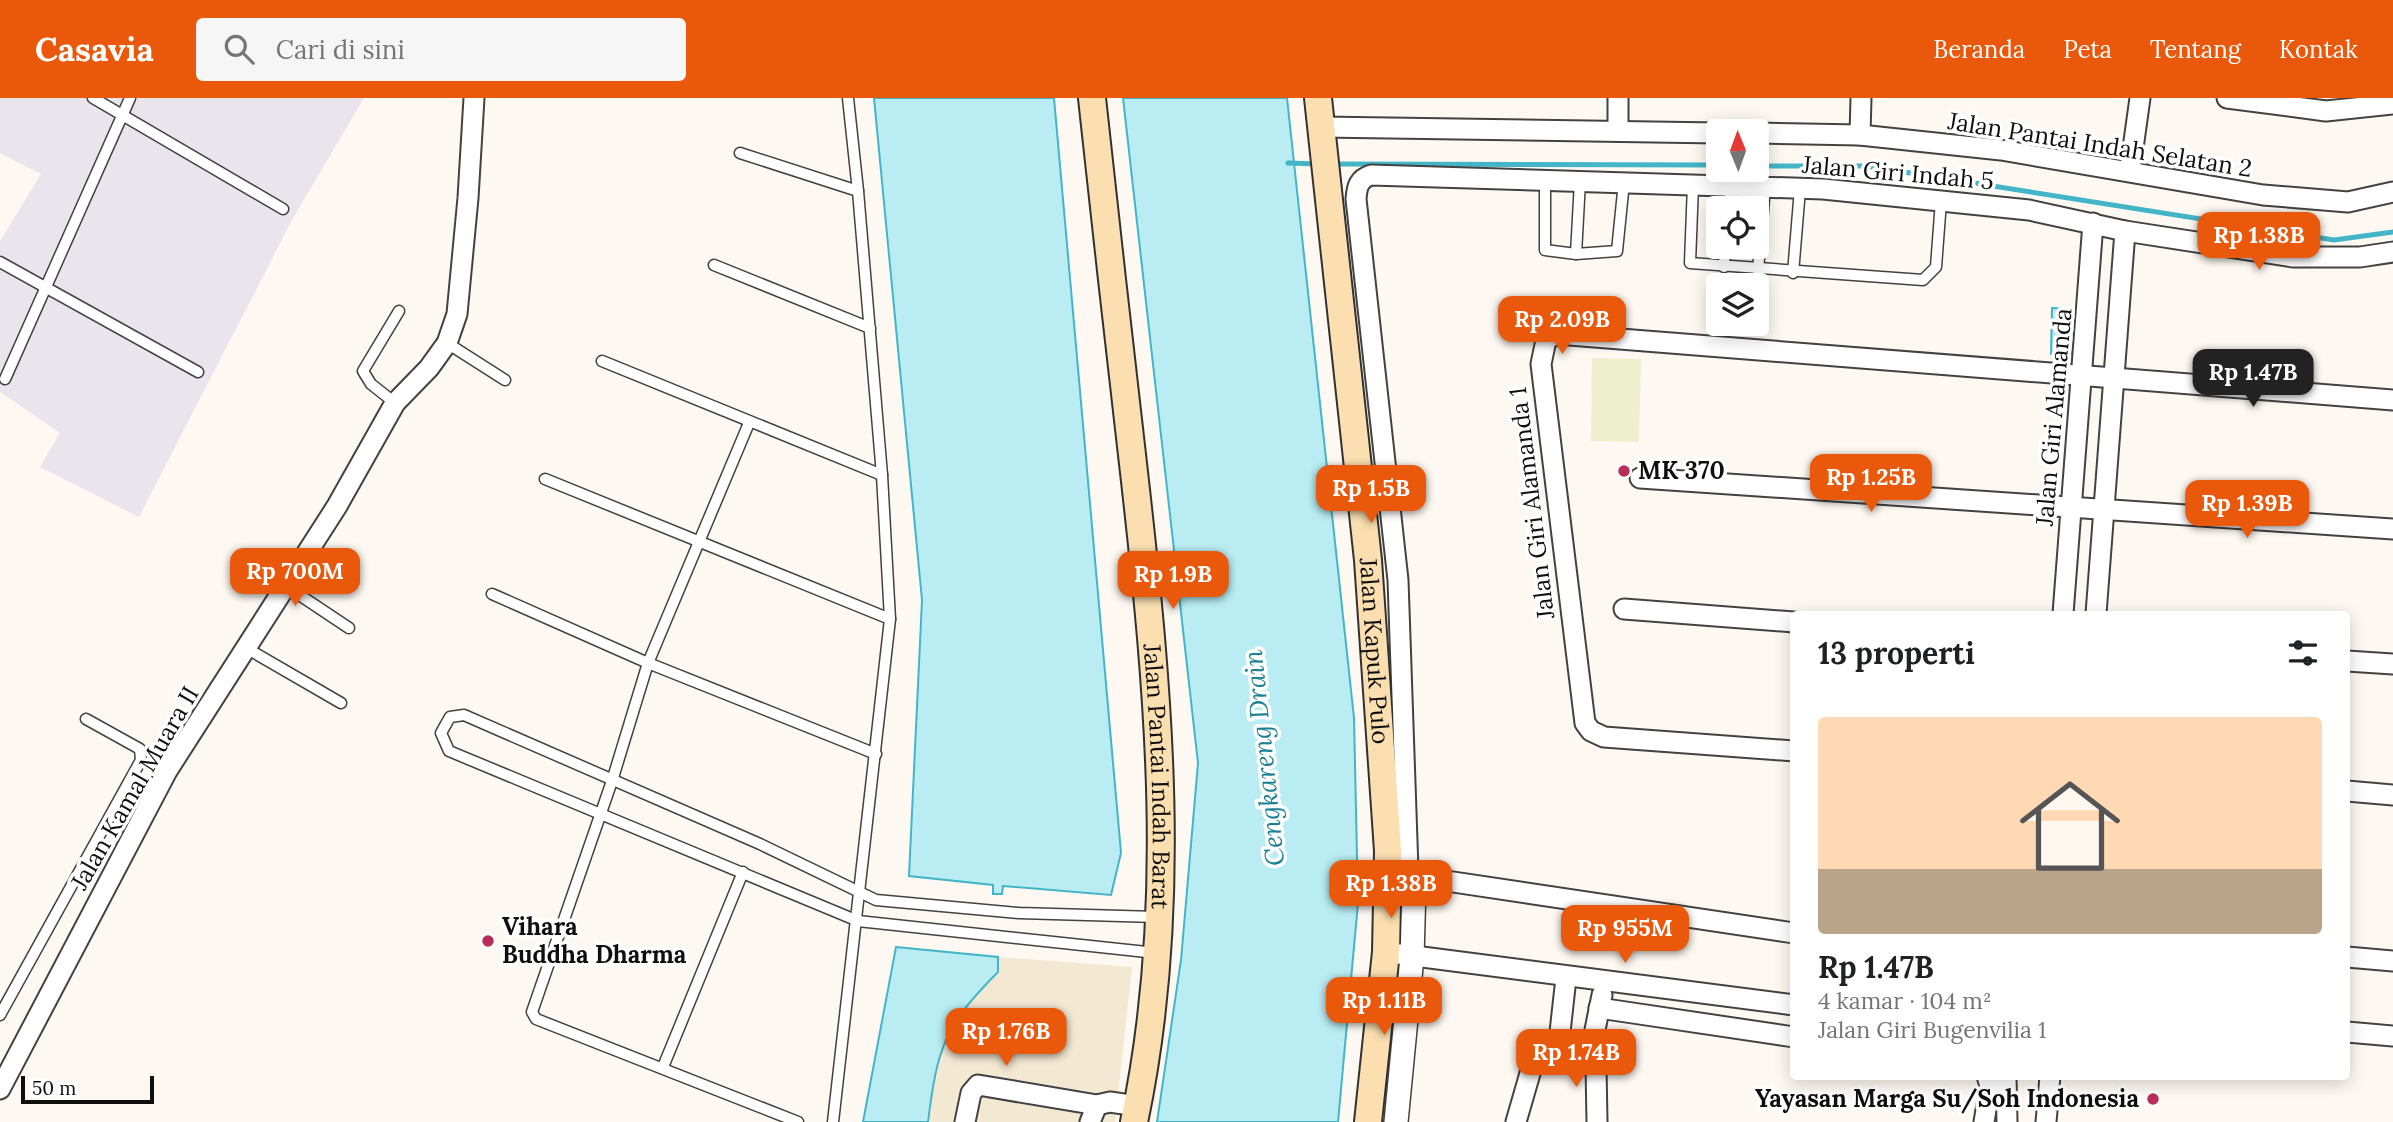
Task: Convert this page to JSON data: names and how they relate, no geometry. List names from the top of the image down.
{
  "streets": {
    "main road": ["Jalan Kapuk Pulo", "Jalan Pantai Indah Barat"],
    "street": [
      "Jalan Pantai Indah Selatan 2",
      "Jalan Giri Indah 5",
      "Jalan Giri Alamanda",
      "Jalan Giri Alamanda 1",
      "Jalan Kamal Muara II"
    ]
  },
  "crossings": [
    ["Jalan Giri Indah 5", "Jalan Giri Alamanda"],
    ["Jalan Giri Alamanda", "Jalan Giri Alamanda 1"]
  ],
  "water": ["Cengkareng Drain"],
  "places": ["MK 370", "Vihara Buddha Dharma", "Yayasan Marga Su/Soh Indonesia"],
  "scale_bar": "50 m",
  "north": "top",
  "page": {
    "header": "Casavia",
    "search": "Cari di sini",
    "nav": [
      "Beranda",
      "Peta",
      "Tentang",
      "Kontak"
    ],
    "price": [
      "Rp 1.38B",
      "Rp 2.09B",
      "Rp 1.47B",
      "Rp 1.25B",
      "Rp 1.5B",
      "Rp 1.39B",
      "Rp 700M",
      "Rp 1.9B",
      "Rp 1.38B",
      "Rp 955M",
      "Rp 1.11B",
      "Rp 1.76B",
      "Rp 1.74B"
    ],
    "heading": "13 properti",
    "list": [
      {
        "name": "Rp 1.47B",
        "note": "4 kamar · 104 m² · Jalan Giri Bugenvilia 1"
      }
    ],
    "scale": "50 m"
  }
}
